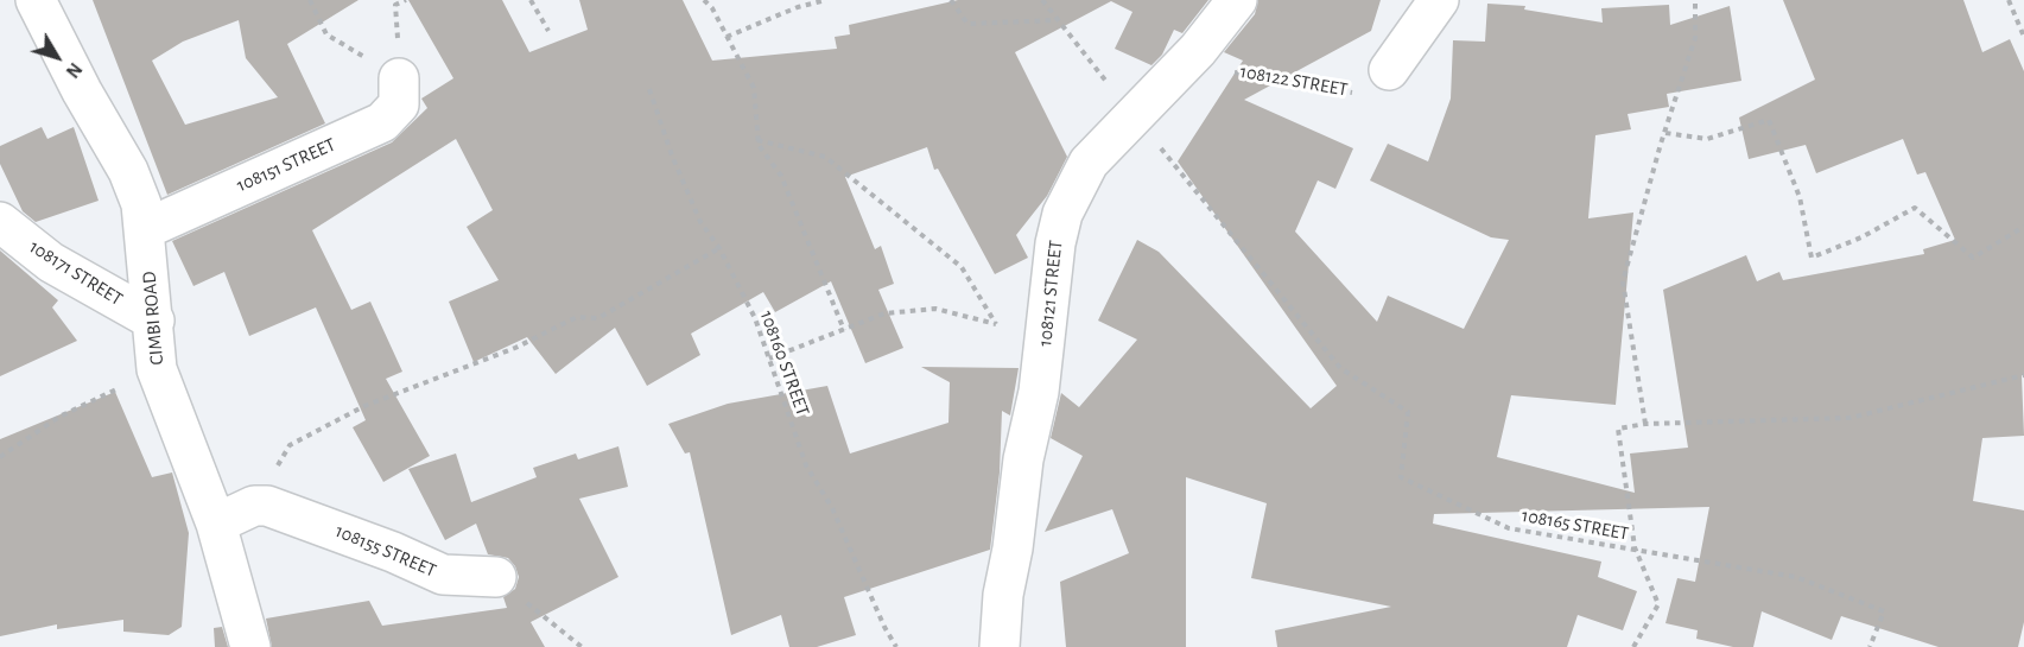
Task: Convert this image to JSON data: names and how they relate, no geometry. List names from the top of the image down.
{
  "streets": {
    "street": [
      "108151 STREET",
      "108171 STREET",
      "108121 STREET",
      "CIMBI ROAD",
      "108155 STREET"
    ],
    "path": ["108122 STREET", "108160 STREET", "108165 STREET"]
  },
  "crossings": [
    ["108122 STREET", "108121 STREET"],
    ["108151 STREET", "CIMBI ROAD"],
    ["108171 STREET", "CIMBI ROAD"],
    ["108121 STREET", "108165 STREET"]
  ],
  "north": "bottom right"
}
